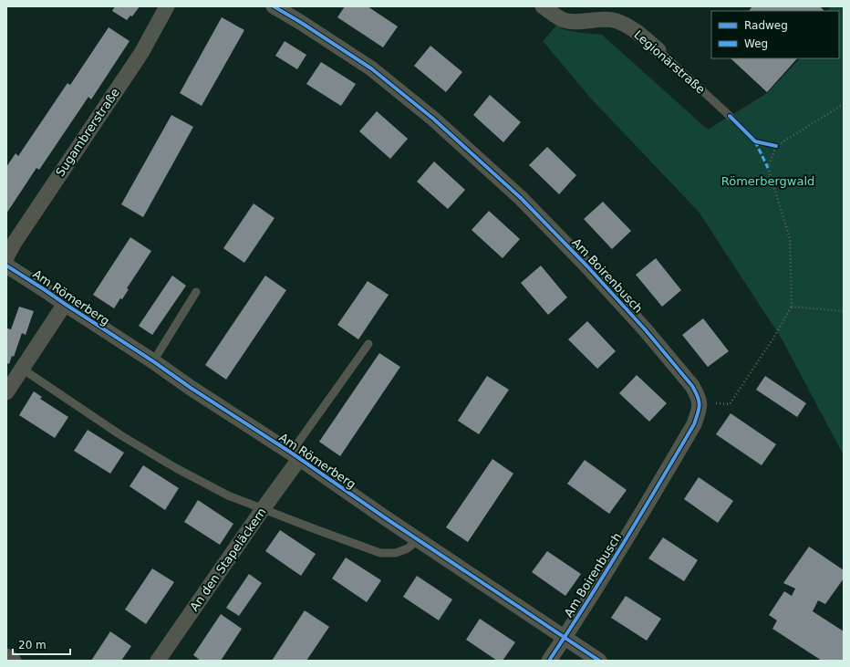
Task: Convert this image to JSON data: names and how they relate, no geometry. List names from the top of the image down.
{
  "streets": {
    "street": [
      "Legionärstraße",
      "Sugambrerstraße",
      "Am Boirenbusch",
      "Am Römerberg",
      "An den Stapeläckern"
    ]
  },
  "crossings": [
    ["Am Boirenbusch", "Am Römerberg"],
    ["Am Römerberg", "An den Stapeläckern"]
  ],
  "parks": ["Römerbergwald"],
  "legend": ["Radweg", "Weg"],
  "scale_bar": "20 m"
}
